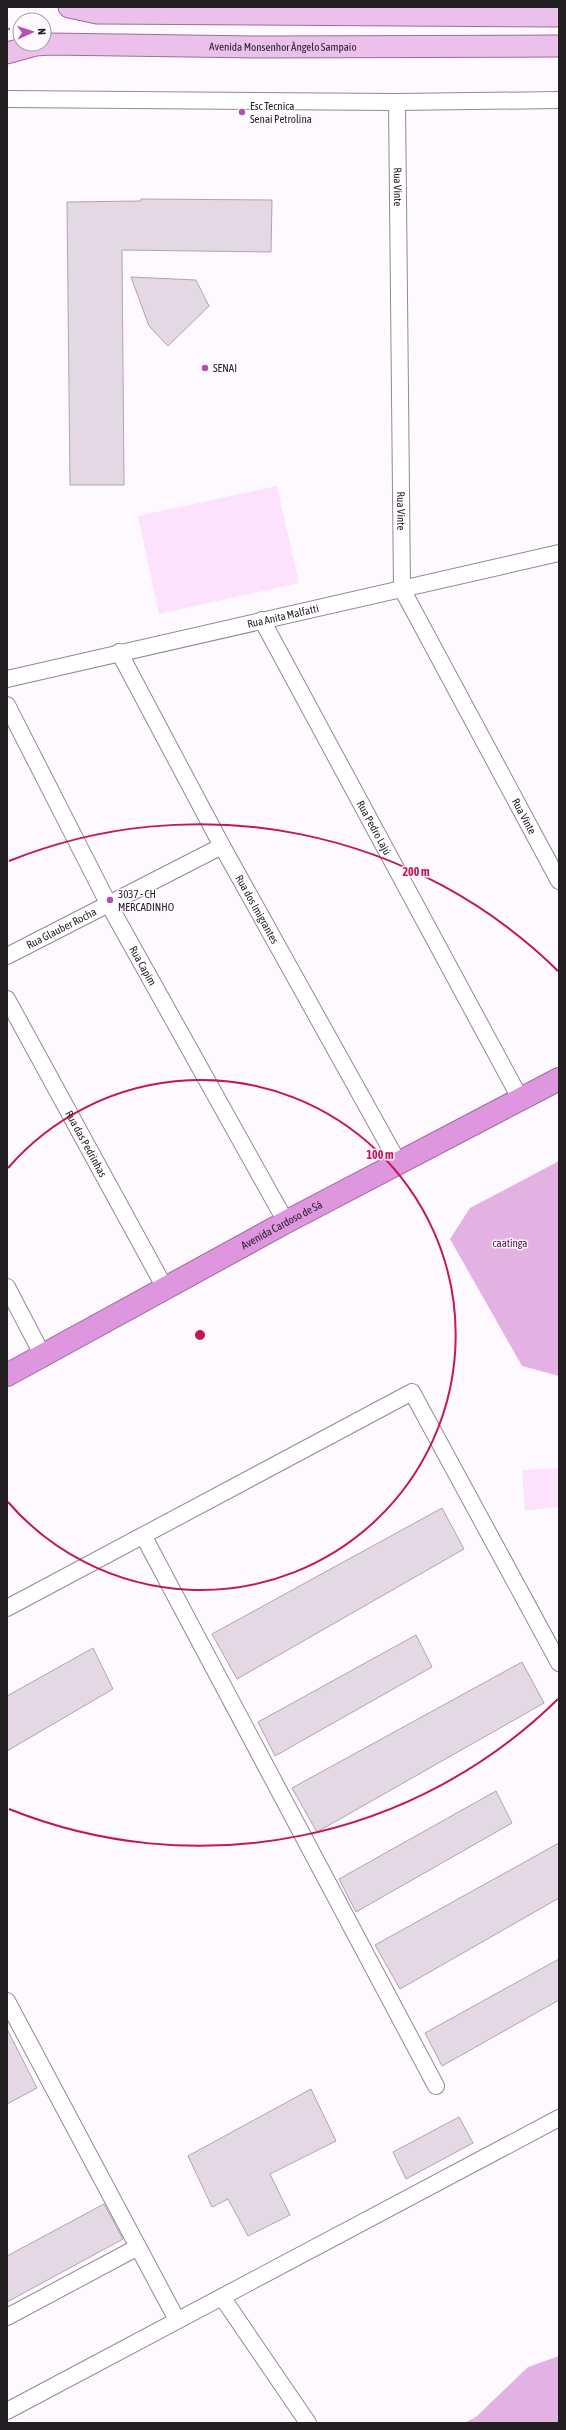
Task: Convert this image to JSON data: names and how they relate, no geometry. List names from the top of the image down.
{
  "streets": {
    "highway": ["Avenida Cardoso de Sá"],
    "main road": ["Avenida Monsenhor Ângelo Sampaio"],
    "street": [
      "Rua Vinte",
      "Rua Anita Malfatti",
      "Rua Pedro Lajú",
      "Rua dos Imigrantes",
      "Rua Glauber Rocha",
      "Rua Capim",
      "Rua das Pedrinhas"
    ]
  },
  "crossings": [
    ["Rua Vinte", "Rua Anita Malfatti"],
    ["Rua Anita Malfatti", "Rua Pedro Lajú"],
    ["Rua Anita Malfatti", "Rua dos Imigrantes"],
    ["Rua Pedro Lajú", "Avenida Cardoso de Sá"],
    ["Rua dos Imigrantes", "Rua Glauber Rocha"],
    ["Rua dos Imigrantes", "Avenida Cardoso de Sá"],
    ["Rua Glauber Rocha", "Rua Capim"],
    ["Rua Capim", "Avenida Cardoso de Sá"],
    ["Rua das Pedrinhas", "Avenida Cardoso de Sá"]
  ],
  "parks": ["caatinga"],
  "places": ["Esc Tecnica Senai Petrolina", "SENAI", "3037 - CH MERCADINHO"],
  "north": "right",
  "rings": ["200 m", "100 m"]
}
